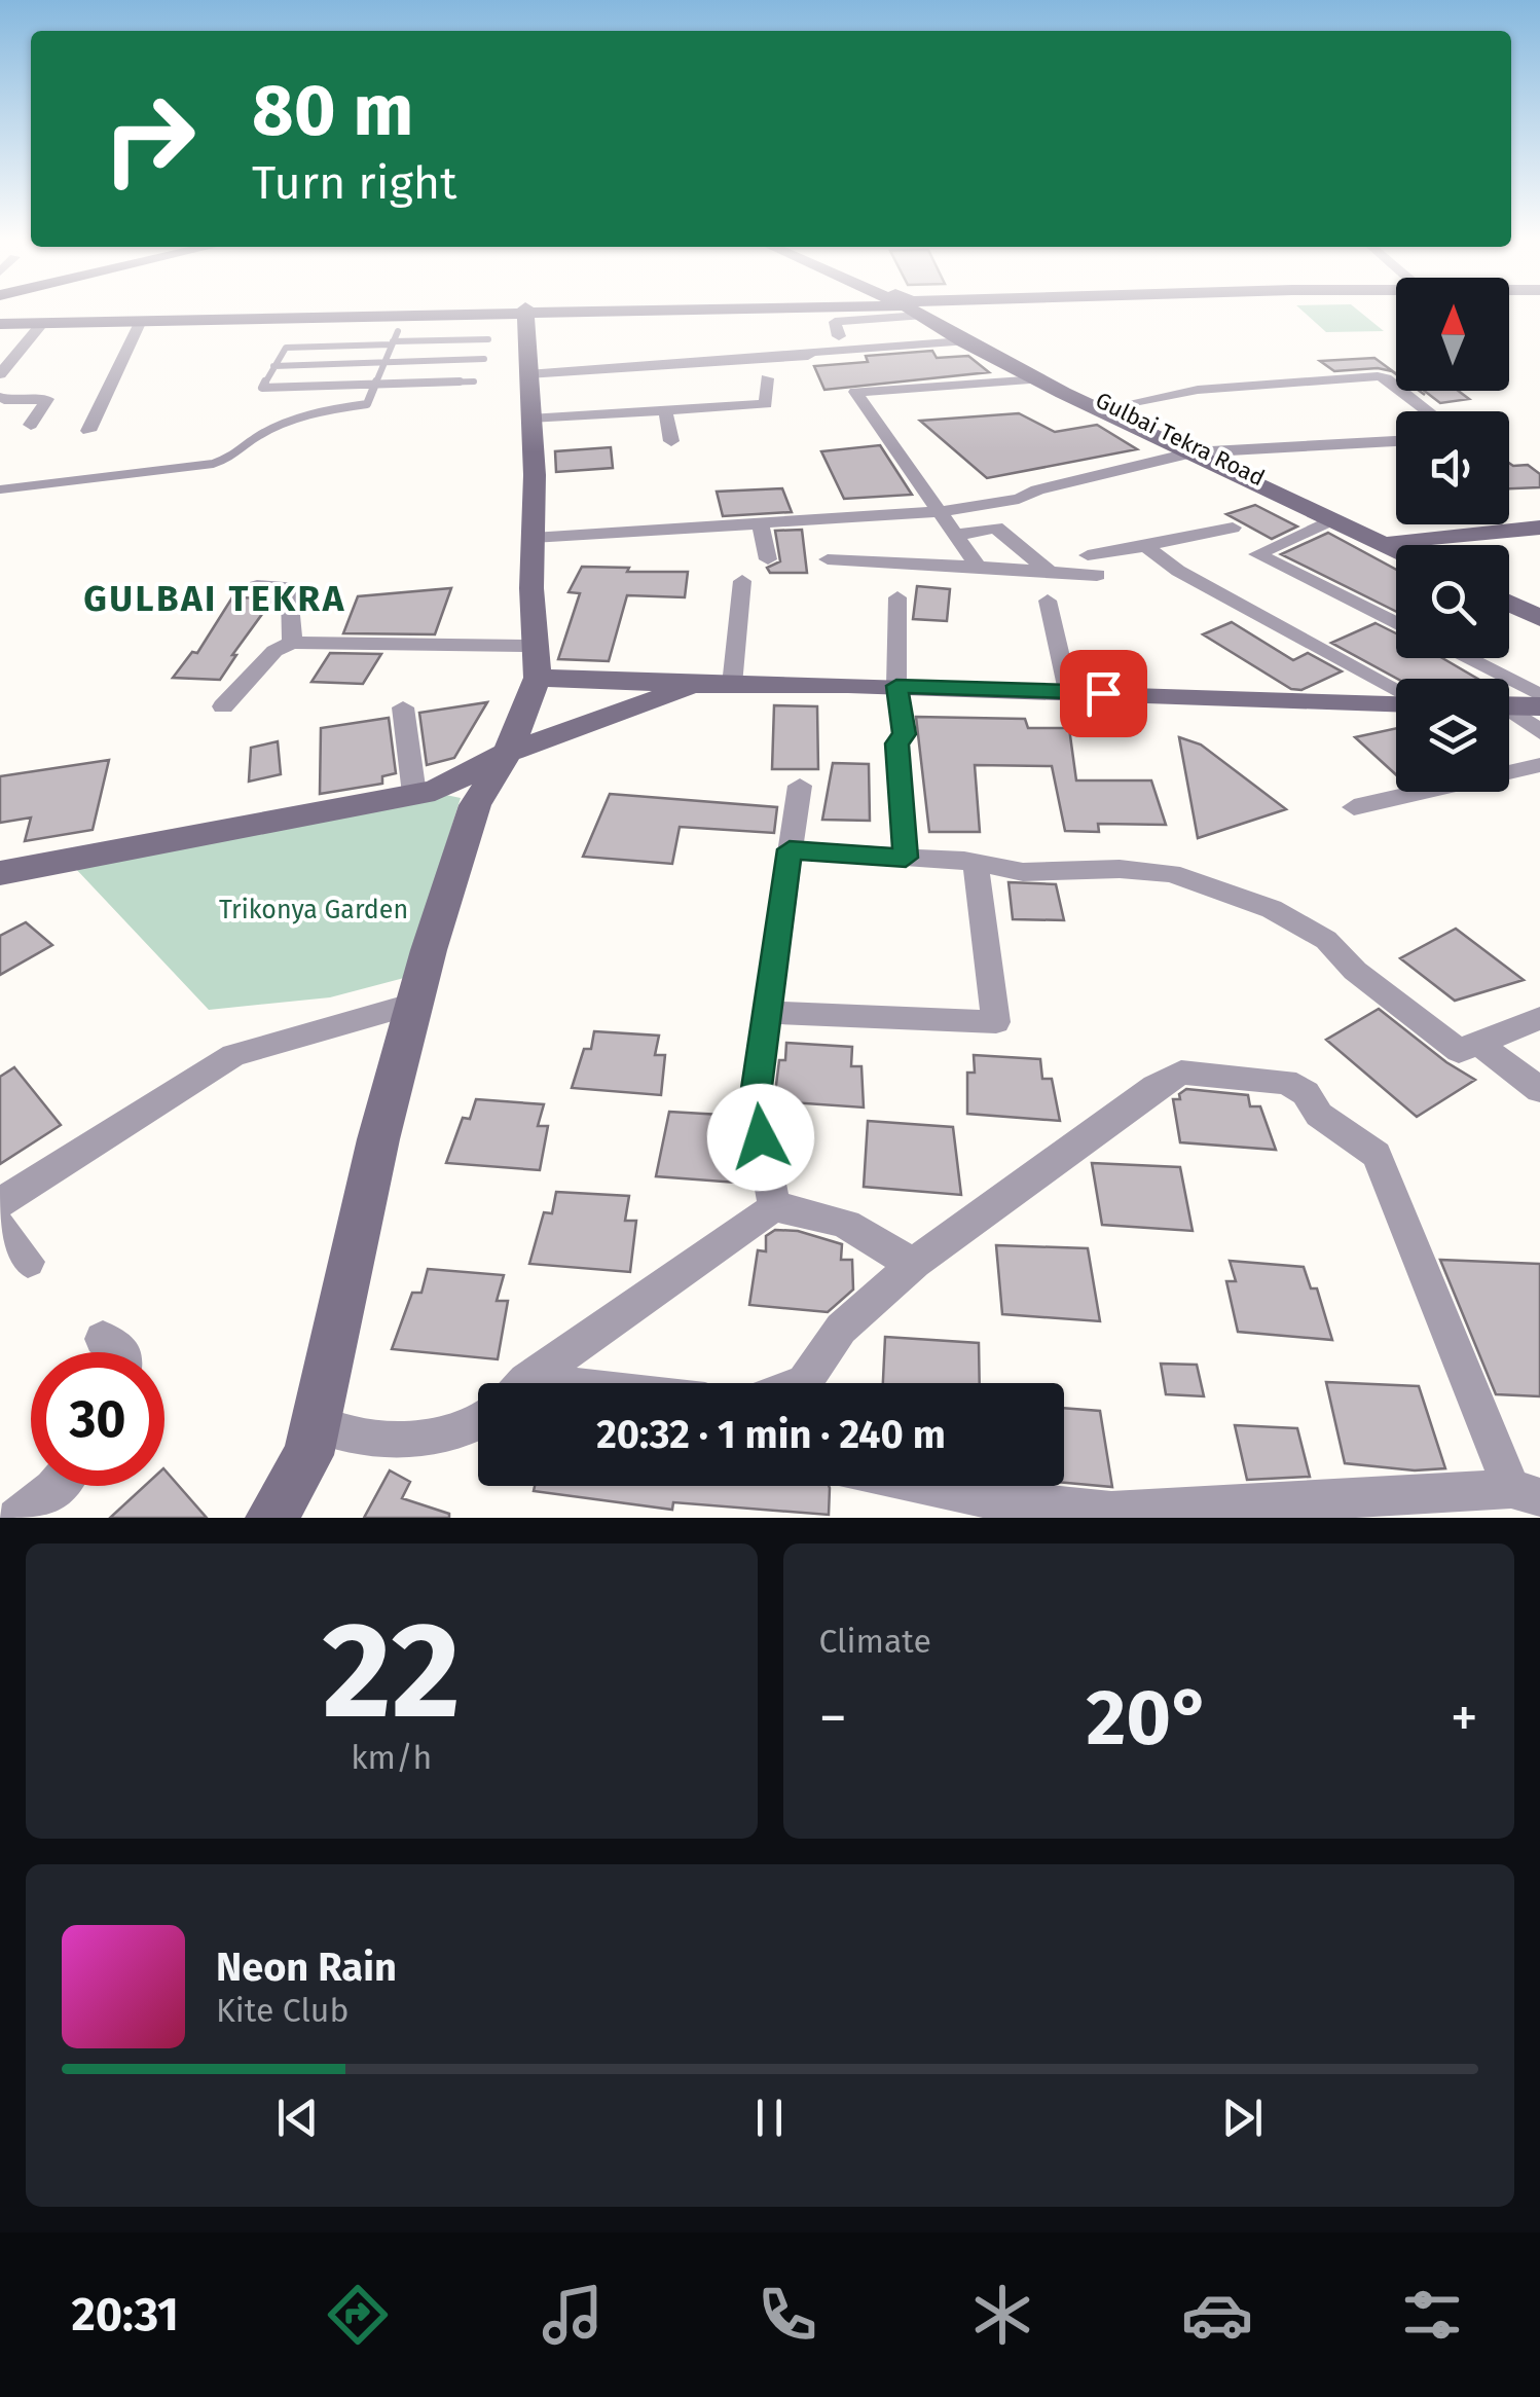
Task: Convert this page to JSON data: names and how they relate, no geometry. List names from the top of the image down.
{
  "streets": {
    "main road": ["Gulbai Tekra Road"]
  },
  "districts": ["GULBAI TEKRA"],
  "parks": ["Trikonya Garden"],
  "north": "top",
  "page": {
    "turn": ["80 m", "Turn right"],
    "limit": "30",
    "trip": "20:32 · 1 min · 240 m",
    "tile": [
      ["22", "km/h"],
      "Climate"
    ],
    "heat": ["−", "20°", "+"],
    "song": ["Neon Rain", "Kite Club"],
    "tabs": "20:31"
  }
}
